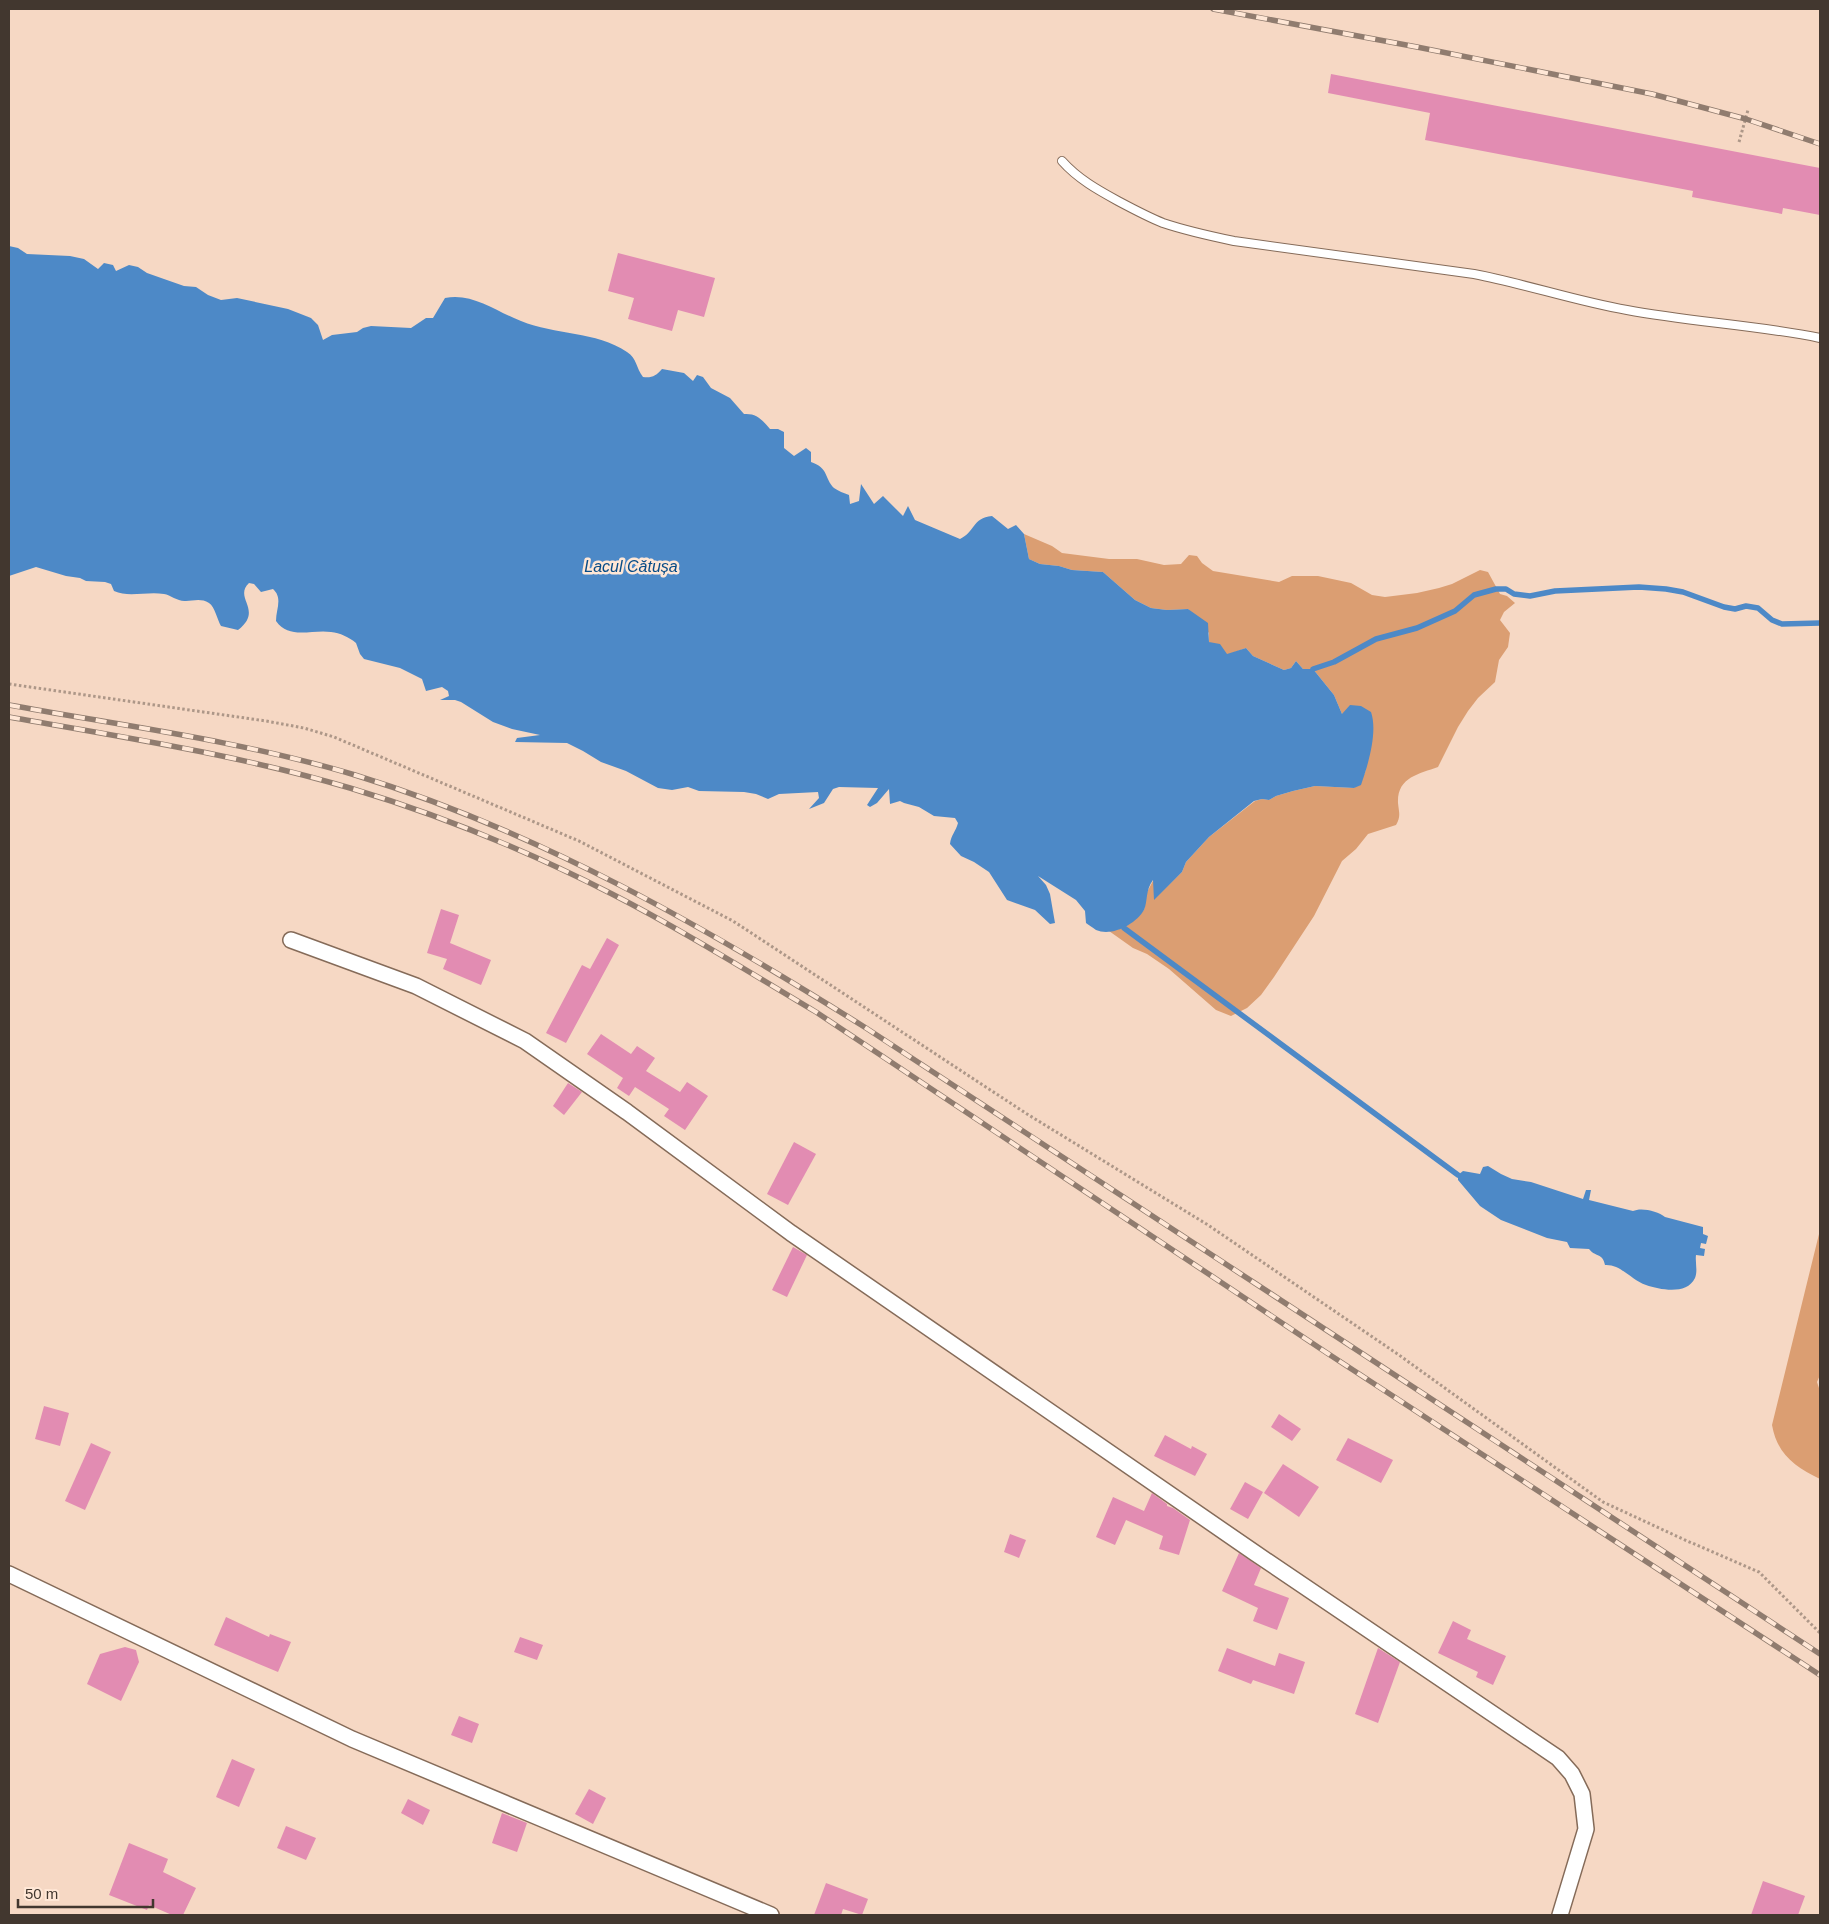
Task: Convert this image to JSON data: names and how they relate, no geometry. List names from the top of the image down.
{
  "water": ["Lacul Cătușa"],
  "scale_bar": "50 m"
}
